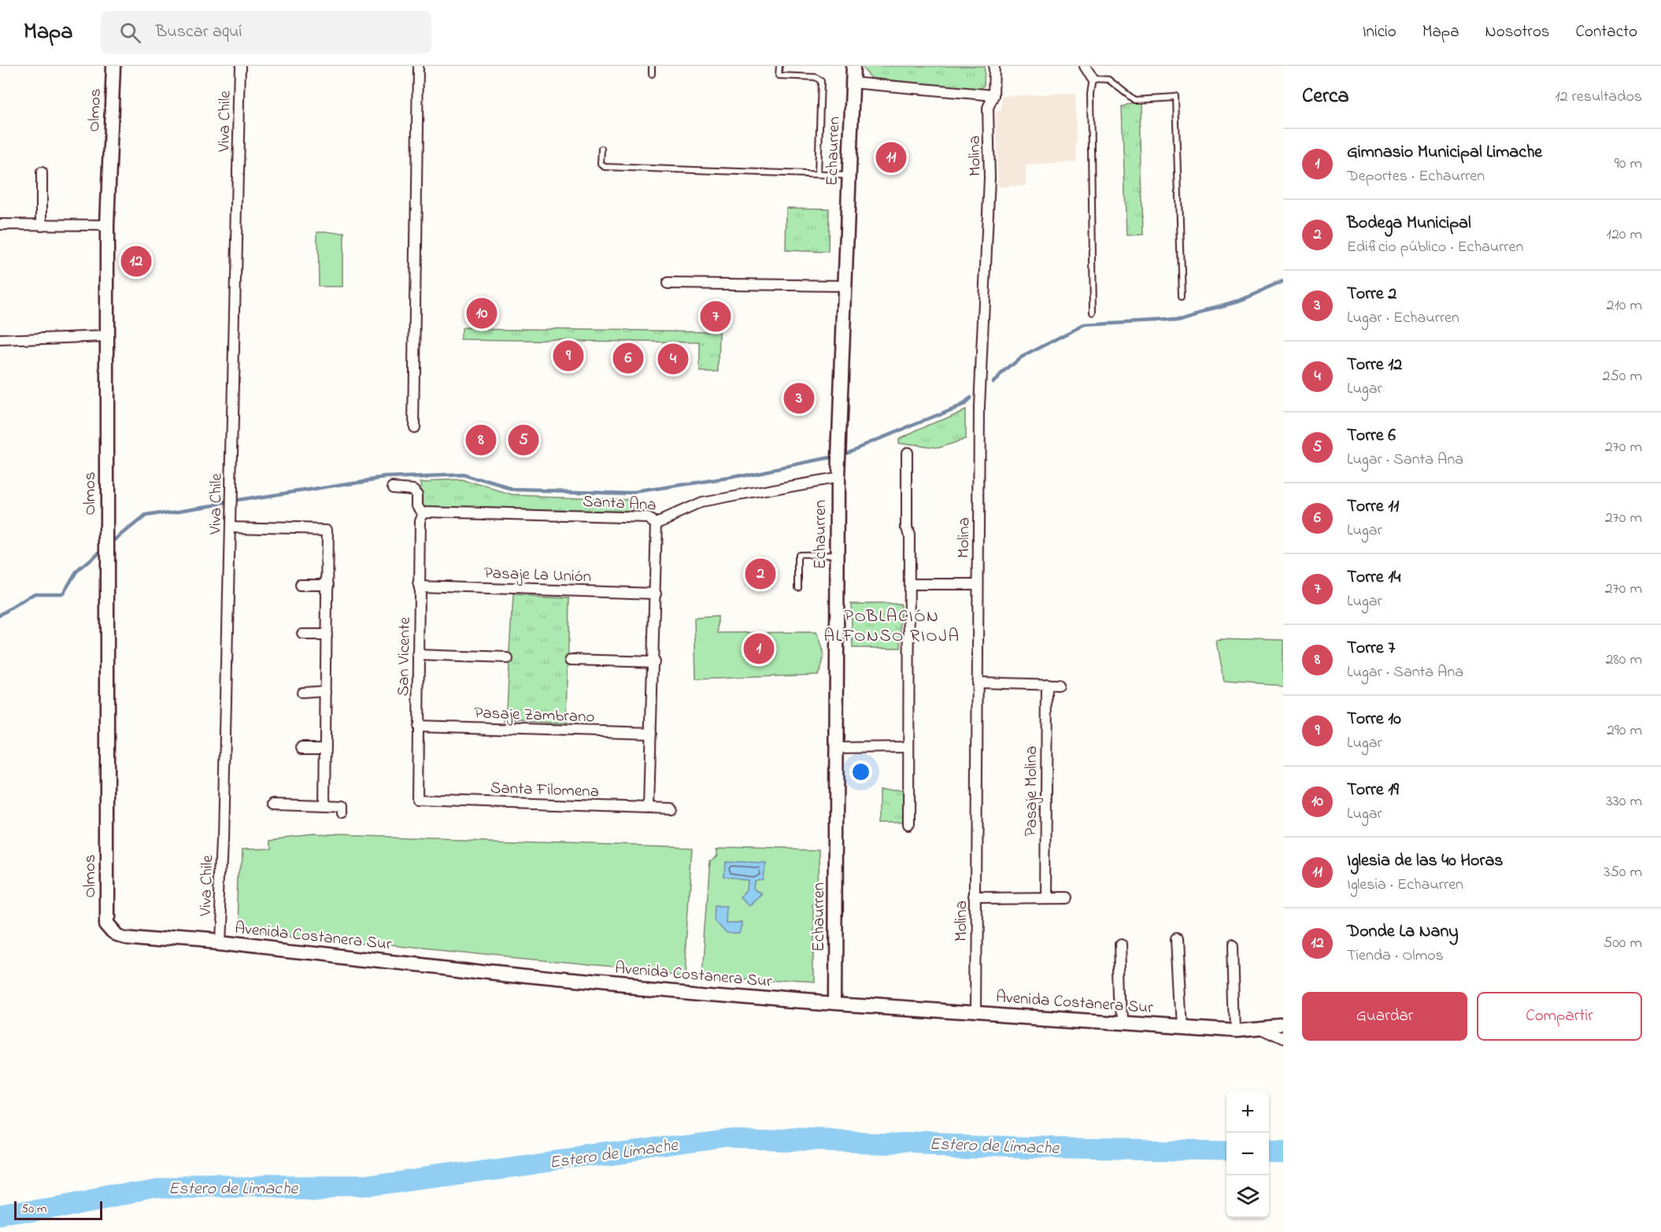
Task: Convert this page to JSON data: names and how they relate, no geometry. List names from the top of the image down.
{
  "streets": {
    "street": [
      "Olmos",
      "Viva Chile",
      "Echaurren",
      "Molina",
      "Santa Ana",
      "Pasaje La Unión",
      "San Vicente",
      "Pasaje Zambrano",
      "Santa Filomena",
      "Pasaje Molina",
      "Avenida Costanera Sur"
    ]
  },
  "crossings": [
    ["Olmos", "Avenida Costanera Sur"],
    ["Viva Chile", "Avenida Costanera Sur"],
    ["Echaurren", "Santa Ana"],
    ["Echaurren", "Avenida Costanera Sur"],
    ["Molina", "Avenida Costanera Sur"],
    ["Santa Ana", "San Vicente"],
    ["Pasaje La Unión", "San Vicente"],
    ["San Vicente", "Pasaje Zambrano"],
    ["San Vicente", "Santa Filomena"]
  ],
  "districts": ["POBLACIÓN ALFONSO RIOJA"],
  "water": ["Estero de Limache"],
  "scale_bar": "50 m",
  "page": {
    "header": "Mapa",
    "search": "Buscar aquí",
    "nav": [
      "Inicio",
      "Mapa",
      "Nosotros",
      "Contacto"
    ],
    "heading": ["Cerca", "12 resultados"],
    "list": [
      {
        "mark": "1",
        "name": "Gimnasio Municipal Limache",
        "note": "Deportes · Echaurren",
        "value": "90 m"
      },
      {
        "mark": "2",
        "name": "Bodega Municipal",
        "note": "Edificio público · Echaurren",
        "value": "120 m"
      },
      {
        "mark": "3",
        "name": "Torre 2",
        "note": "Lugar · Echaurren",
        "value": "210 m"
      },
      {
        "mark": "4",
        "name": "Torre 12",
        "note": "Lugar",
        "value": "250 m"
      },
      {
        "mark": "5",
        "name": "Torre 6",
        "note": "Lugar · Santa Ana",
        "value": "270 m"
      },
      {
        "mark": "6",
        "name": "Torre 11",
        "note": "Lugar",
        "value": "270 m"
      },
      {
        "mark": "7",
        "name": "Torre 14",
        "note": "Lugar",
        "value": "270 m"
      },
      {
        "mark": "8",
        "name": "Torre 7",
        "note": "Lugar · Santa Ana",
        "value": "280 m"
      },
      {
        "mark": "9",
        "name": "Torre 10",
        "note": "Lugar",
        "value": "290 m"
      },
      {
        "mark": "10",
        "name": "Torre 19",
        "note": "Lugar",
        "value": "330 m"
      },
      {
        "mark": "11",
        "name": "Iglesia de las 40 Horas",
        "note": "Iglesia · Echaurren",
        "value": "350 m"
      },
      {
        "mark": "12",
        "name": "Donde La Nany",
        "note": "Tienda · Olmos",
        "value": "500 m"
      }
    ],
    "pins": [
      "11",
      "12",
      "10",
      "7",
      "9",
      "6",
      "4",
      "3",
      "5",
      "8",
      "2",
      "1"
    ],
    "buttons": ["Guardar", "Compartir"],
    "map_buttons": ["+", "−"],
    "scale": "50 m"
  }
}
